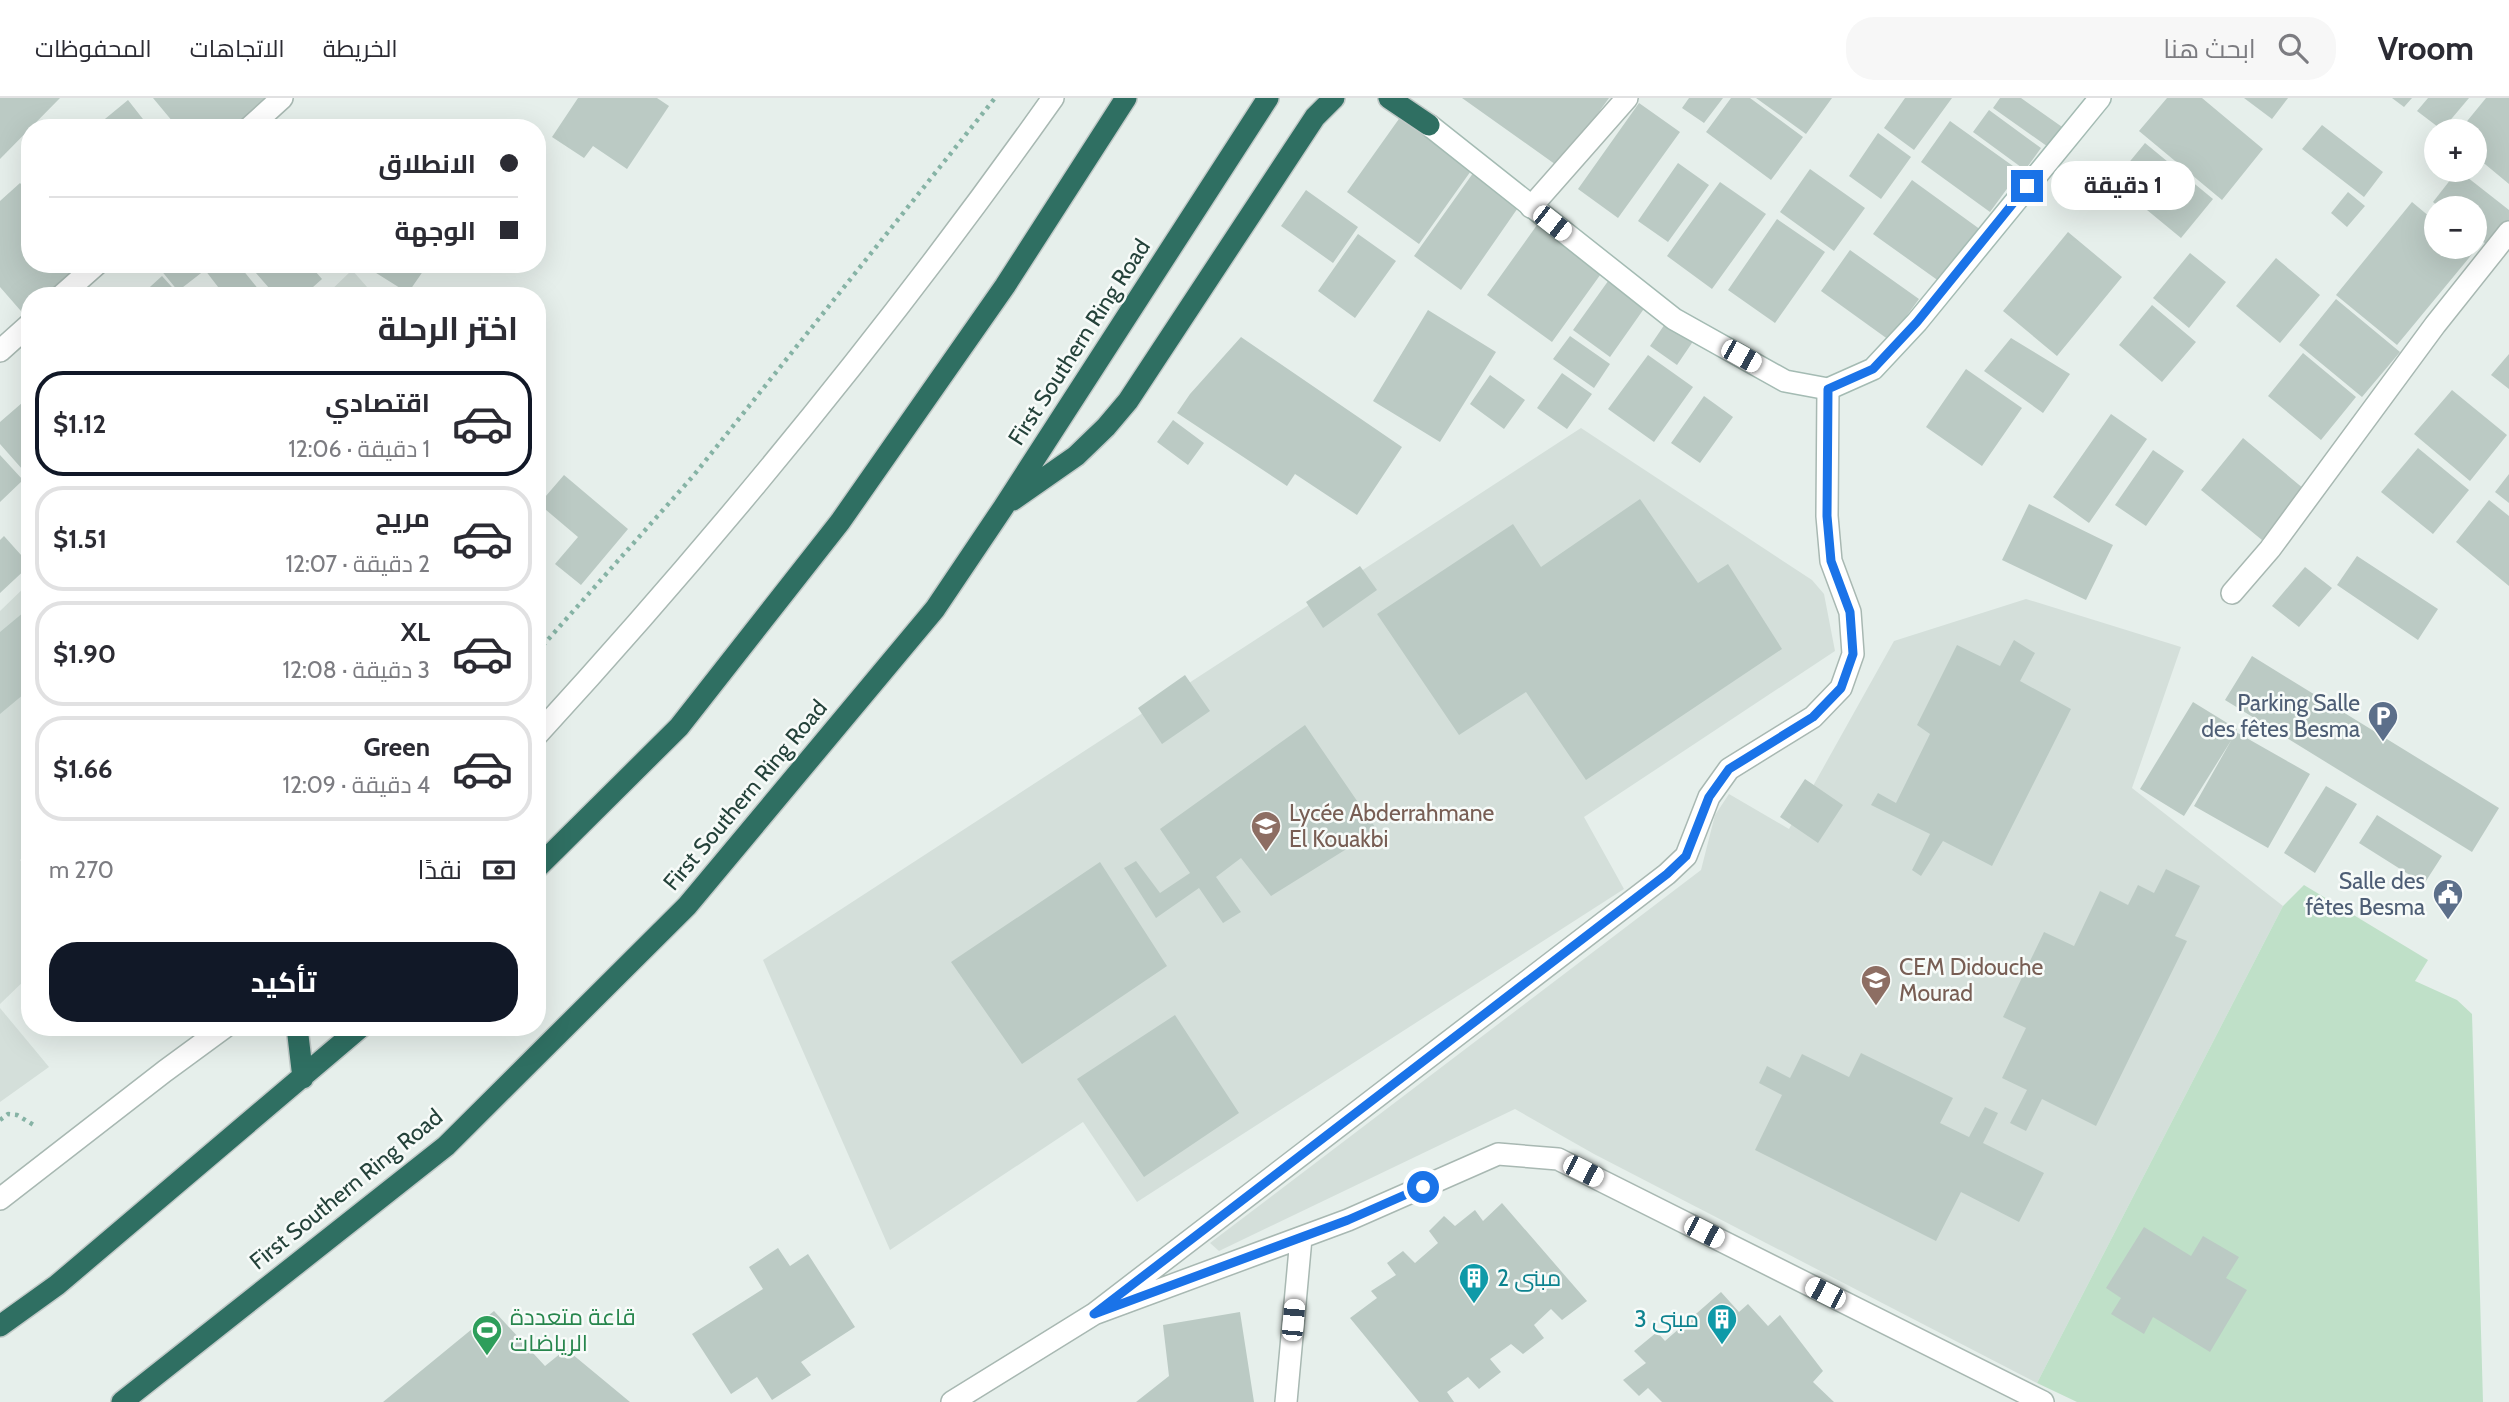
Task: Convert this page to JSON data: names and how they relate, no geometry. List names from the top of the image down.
{
  "streets": {
    "highway": ["First Southern Ring Road"]
  },
  "places": {
    "parking": ["Parking Salle des fêtes Besma"],
    "school or university": ["Lycée Abderrahmane El Kouakbi", "CEM Didouche Mourad"],
    "public building": ["Salle des fêtes Besma"],
    "building": ["مبنى 2", "مبنى 3"],
    "sports": ["قاعة متعددة الرياضات"]
  },
  "page": {
    "header": "Vroom",
    "search": "ابحث هنا",
    "nav": ["الخريطة", "الاتجاهات", "المحفوظات"],
    "map_buttons": ["+", "−"],
    "banner": ["الانطلاق", "الوجهة"],
    "bubble": "1 دقيقة",
    "heading": "اختر الرحلة",
    "list": [
      {
        "name": "اقتصادي",
        "note": "1 دقيقة · 12:06",
        "value": "$1.12"
      },
      {
        "name": "مريح",
        "note": "2 دقيقة · 12:07",
        "value": "$1.51"
      },
      {
        "name": "XL",
        "note": "3 دقيقة · 12:08",
        "value": "$1.90"
      },
      {
        "name": "Green",
        "note": "4 دقيقة · 12:09",
        "value": "$1.66"
      }
    ],
    "pay": ["نقدًا", "270 m"],
    "buttons": "تأكيد"
  }
}
